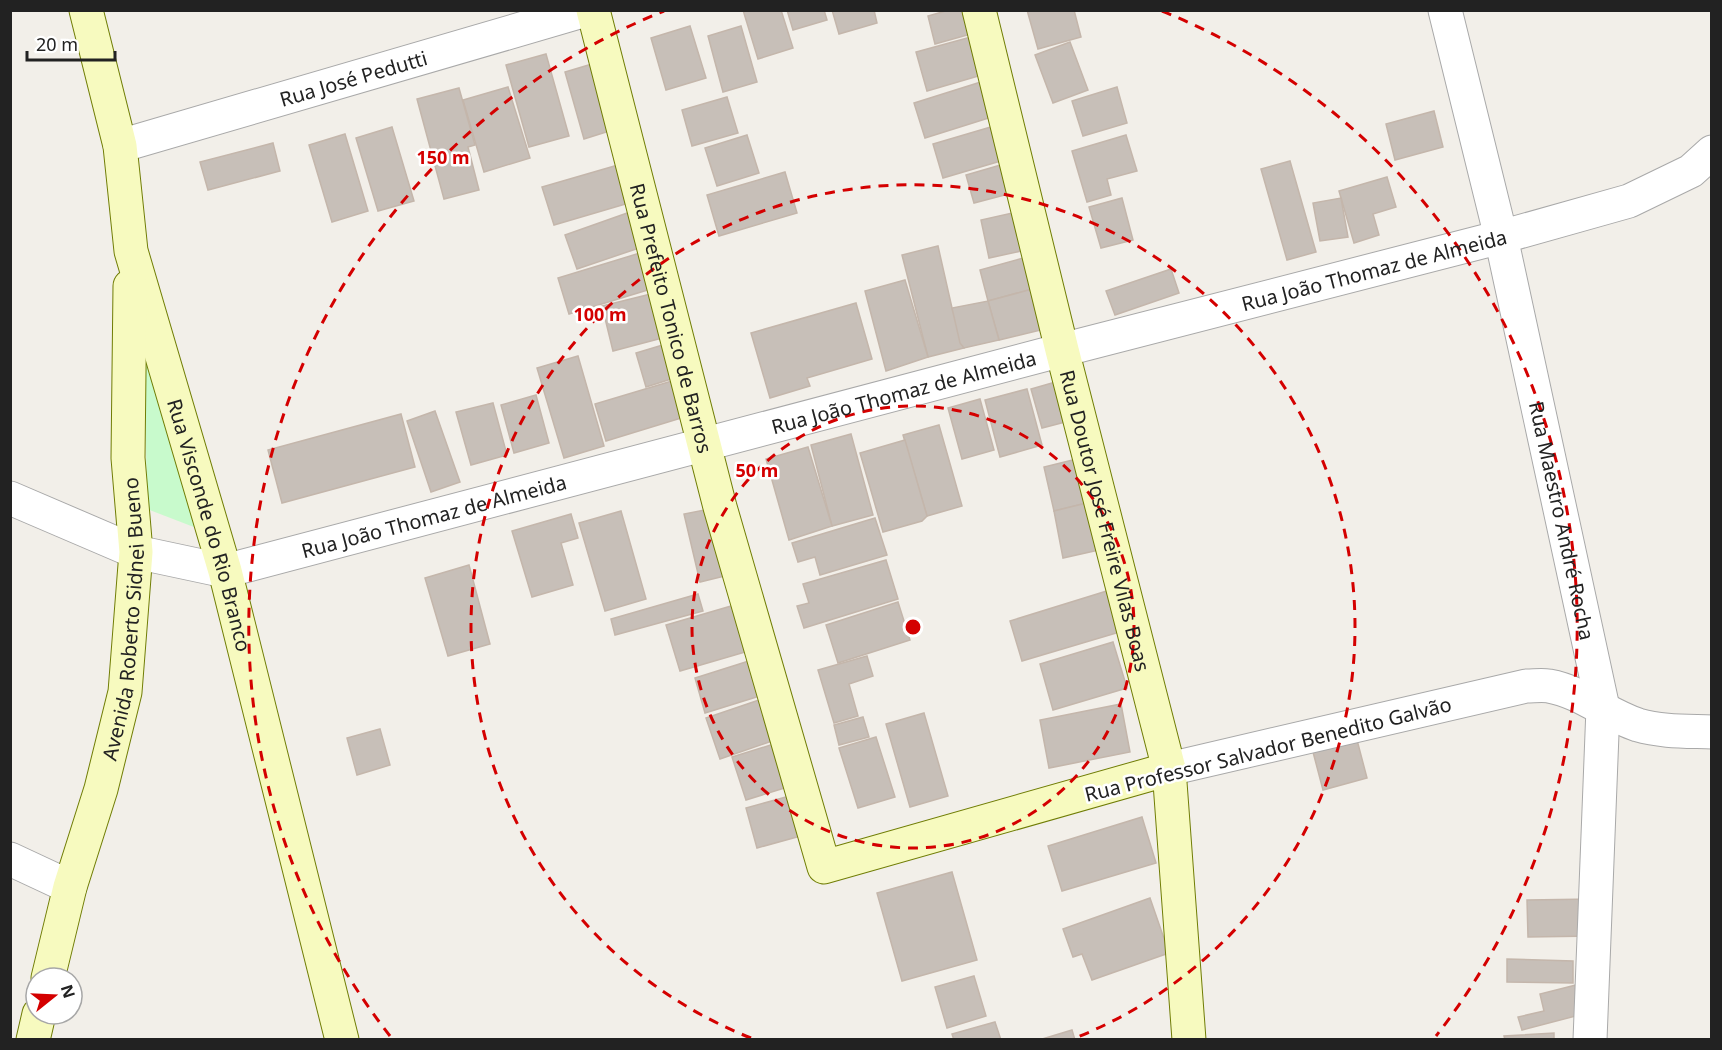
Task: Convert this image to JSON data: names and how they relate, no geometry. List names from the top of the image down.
{
  "streets": {
    "street": [
      "Rua José Pedutti",
      "Rua João Thomaz de Almeida",
      "Rua Prefeito Tonico de Barros",
      "Rua Maestro André Rocha",
      "Rua Doutor José Freire Vilas Boas",
      "Rua Visconde do Rio Branco",
      "Avenida Roberto Sidnei Bueno",
      "Rua Professor Salvador Benedito Galvão"
    ]
  },
  "crossings": [
    ["Rua José Pedutti", "Rua Visconde do Rio Branco"],
    ["Rua João Thomaz de Almeida", "Rua Prefeito Tonico de Barros"],
    ["Rua João Thomaz de Almeida", "Rua Maestro André Rocha"],
    ["Rua João Thomaz de Almeida", "Rua Doutor José Freire Vilas Boas"],
    ["Rua João Thomaz de Almeida", "Rua Visconde do Rio Branco"],
    ["Rua Prefeito Tonico de Barros", "Rua Professor Salvador Benedito Galvão"],
    ["Rua Maestro André Rocha", "Rua Professor Salvador Benedito Galvão"],
    ["Rua Doutor José Freire Vilas Boas", "Rua Professor Salvador Benedito Galvão"],
    ["Rua Visconde do Rio Branco", "Avenida Roberto Sidnei Bueno"]
  ],
  "scale_bar": "20 m",
  "north": "right",
  "rings": ["150 m", "100 m", "50 m"]
}
